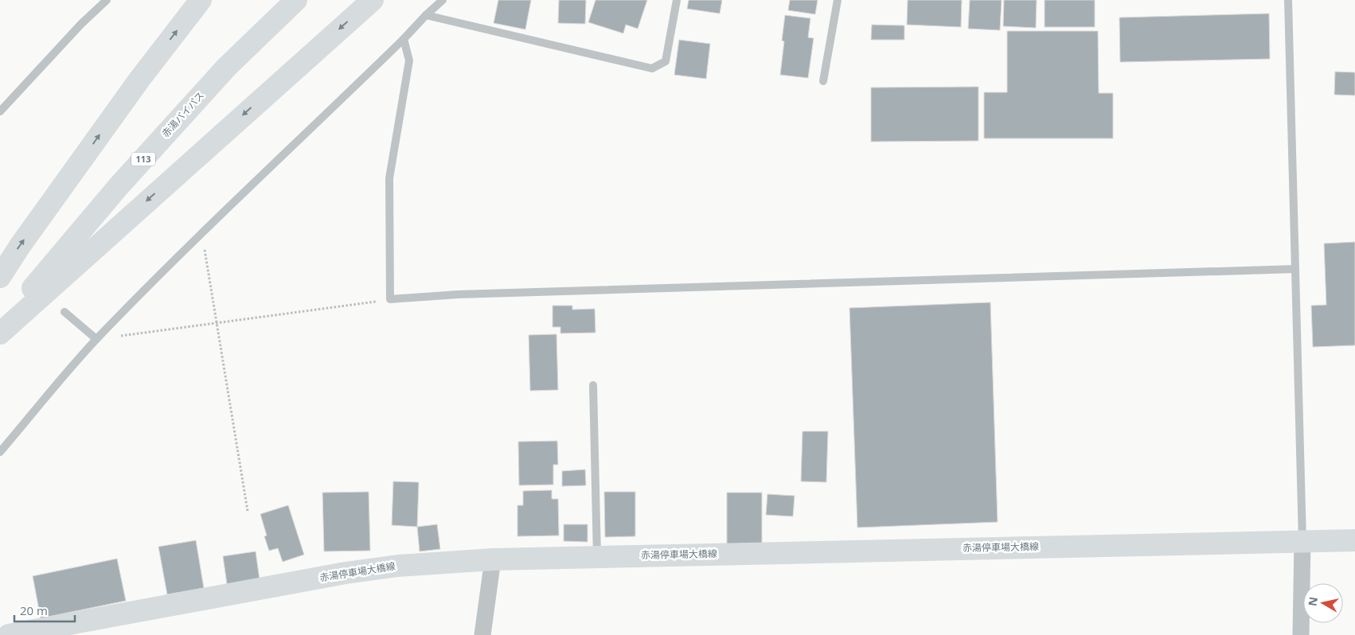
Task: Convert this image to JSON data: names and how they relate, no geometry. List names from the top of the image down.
{
  "streets": {
    "main road": ["赤湯バイパス", "113", "赤湯停車場大橋線"]
  },
  "scale_bar": "20 m",
  "north": "left"
}
